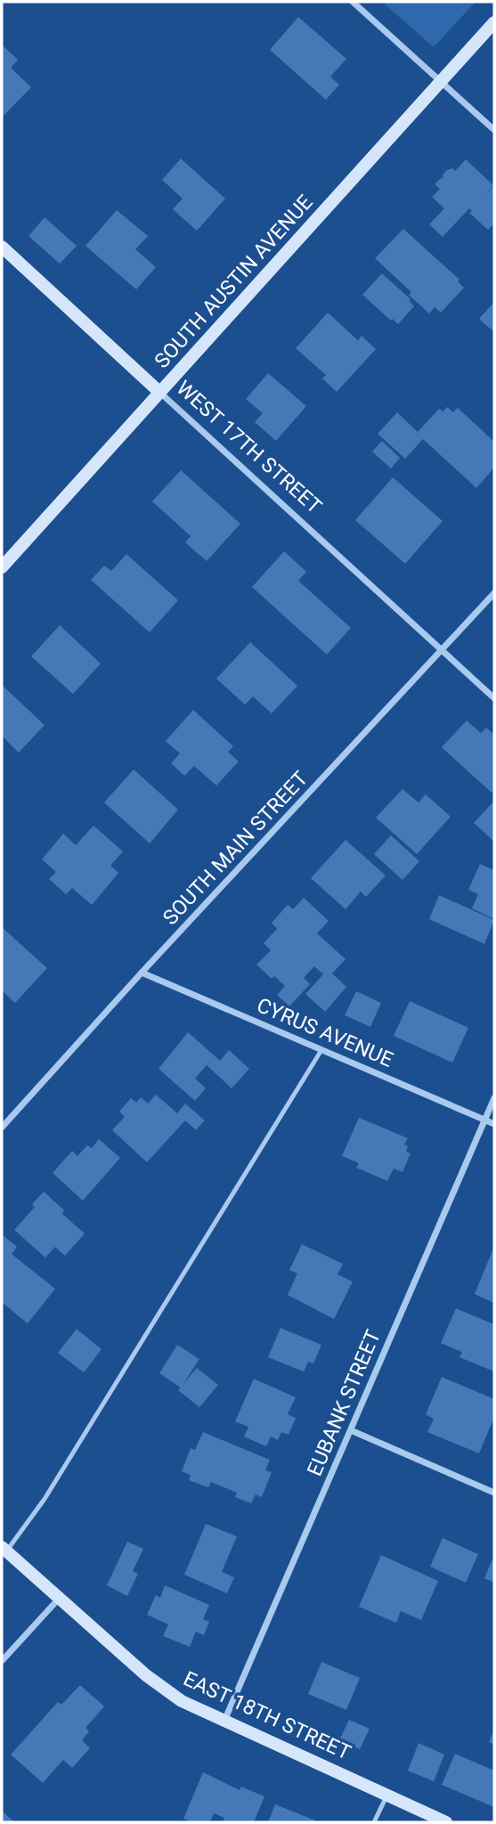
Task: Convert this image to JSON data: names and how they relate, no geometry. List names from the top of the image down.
{
  "streets": {
    "street": [
      "SOUTH AUSTIN AVENUE",
      "WEST 17TH STREET",
      "SOUTH MAIN STREET",
      "CYRUS AVENUE",
      "EUBANK STREET",
      "EAST 18TH STREET"
    ]
  },
  "crossings": [
    ["SOUTH AUSTIN AVENUE", "WEST 17TH STREET"],
    ["WEST 17TH STREET", "SOUTH MAIN STREET"],
    ["SOUTH MAIN STREET", "CYRUS AVENUE"],
    ["CYRUS AVENUE", "EUBANK STREET"],
    ["EUBANK STREET", "EAST 18TH STREET"]
  ]
}
